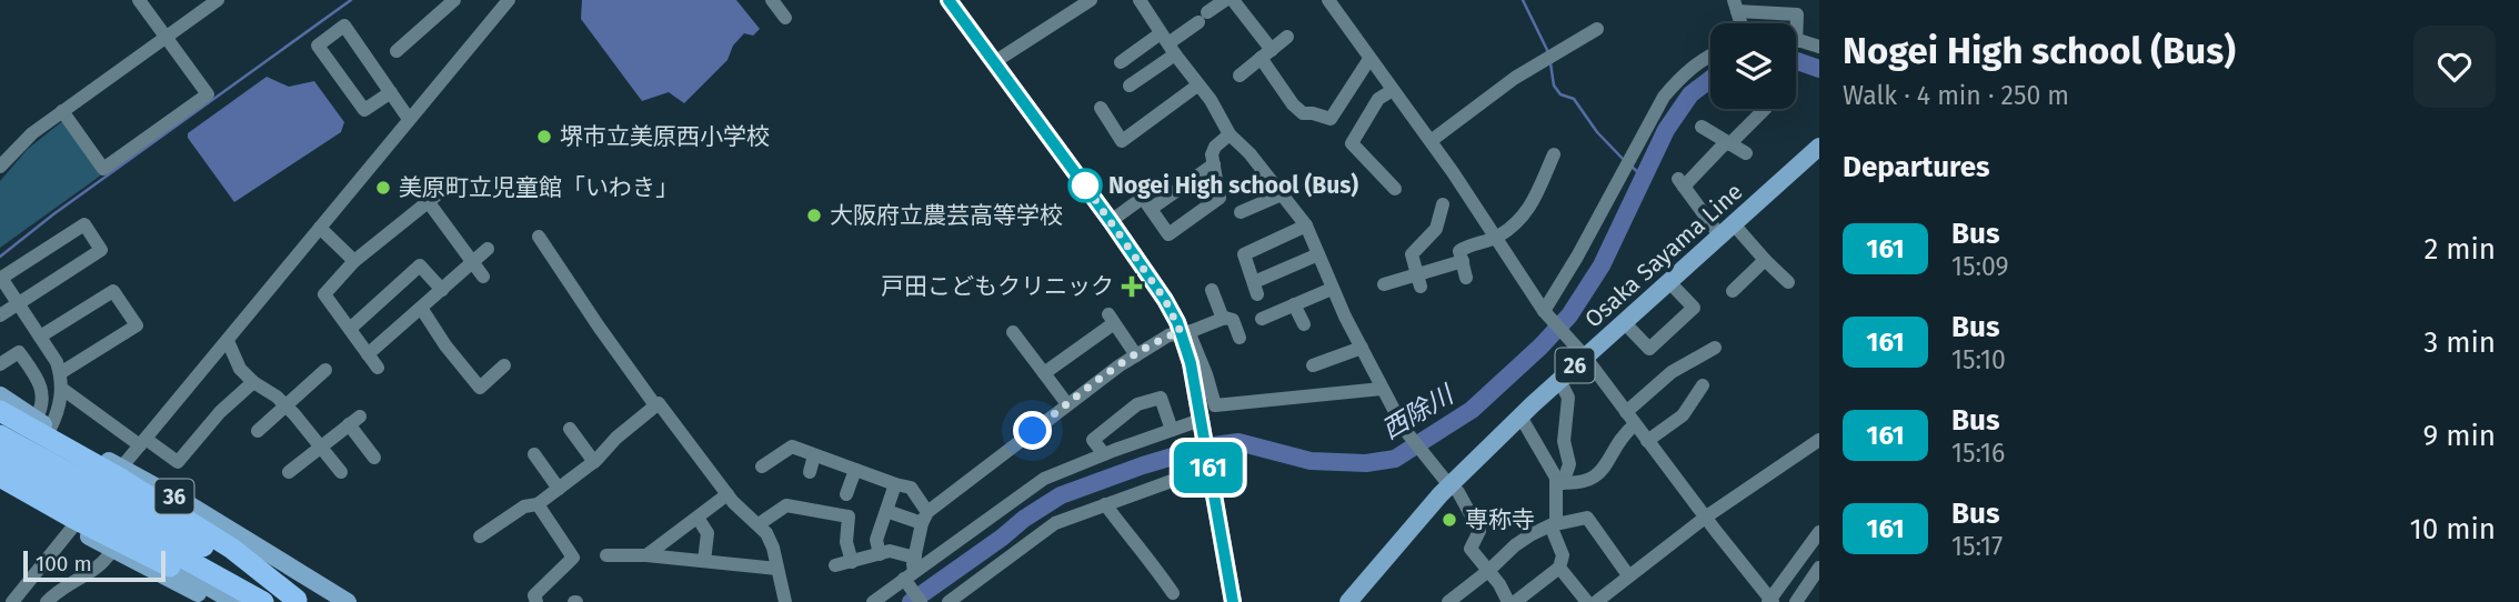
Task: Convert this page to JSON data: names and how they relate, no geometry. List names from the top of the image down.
{
  "streets": {
    "main road": ["Osaka Sayama Line", "26", "36"]
  },
  "water": ["西除川"],
  "places": {
    "other": [
      "堺市立美原西小学校",
      "Nogei High school (Bus)",
      "美原町立児童館「いわき」",
      "大阪府立農芸高等学校",
      "専称寺"
    ],
    "health": ["戸田こどもクリニック"]
  },
  "lines": ["bus line 161"],
  "scale_bar": "100 m",
  "page": {
    "on_map": "161",
    "heading": [
      ["Nogei High school (Bus)", "Walk · 4 min · 250 m"],
      "Departures"
    ],
    "list": [
      {
        "mark": "161",
        "name": "Bus",
        "note": "15:09",
        "value": "2 min"
      },
      {
        "mark": "161",
        "name": "Bus",
        "note": "15:10",
        "value": "3 min"
      },
      {
        "mark": "161",
        "name": "Bus",
        "note": "15:16",
        "value": "9 min"
      },
      {
        "mark": "161",
        "name": "Bus",
        "note": "15:17",
        "value": "10 min"
      }
    ],
    "scale": "100 m"
  }
}
